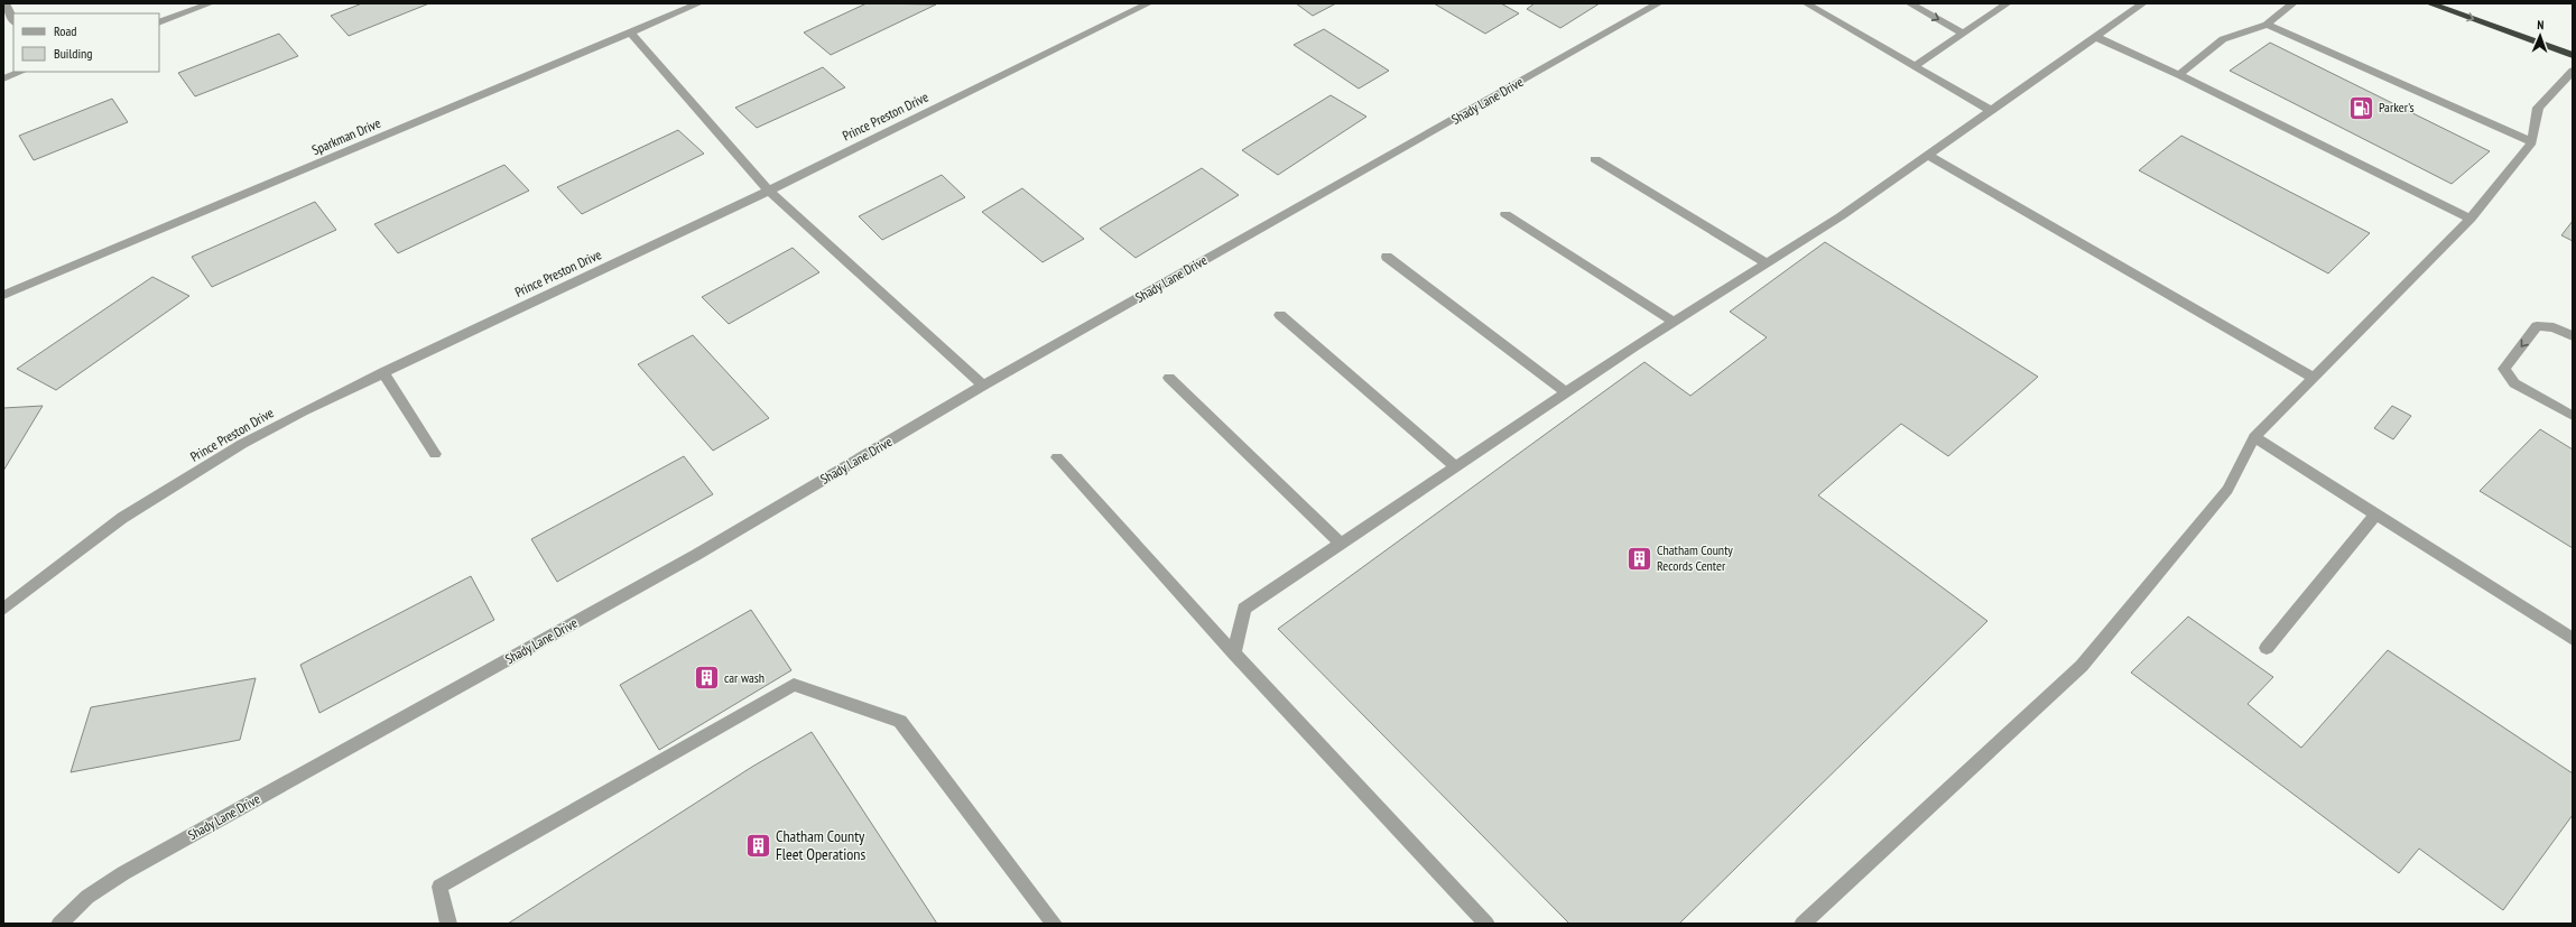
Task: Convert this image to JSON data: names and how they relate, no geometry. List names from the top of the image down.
{
  "streets": {
    "street": ["Shady Lane Drive", "Prince Preston Drive", "Sparkman Drive"]
  },
  "places": {
    "fuel station": ["Parker's"],
    "building": ["Chatham County Records Center", "car wash", "Chatham County Fleet Operations"]
  },
  "legend": ["Road", "Building"],
  "north": "top"
}
